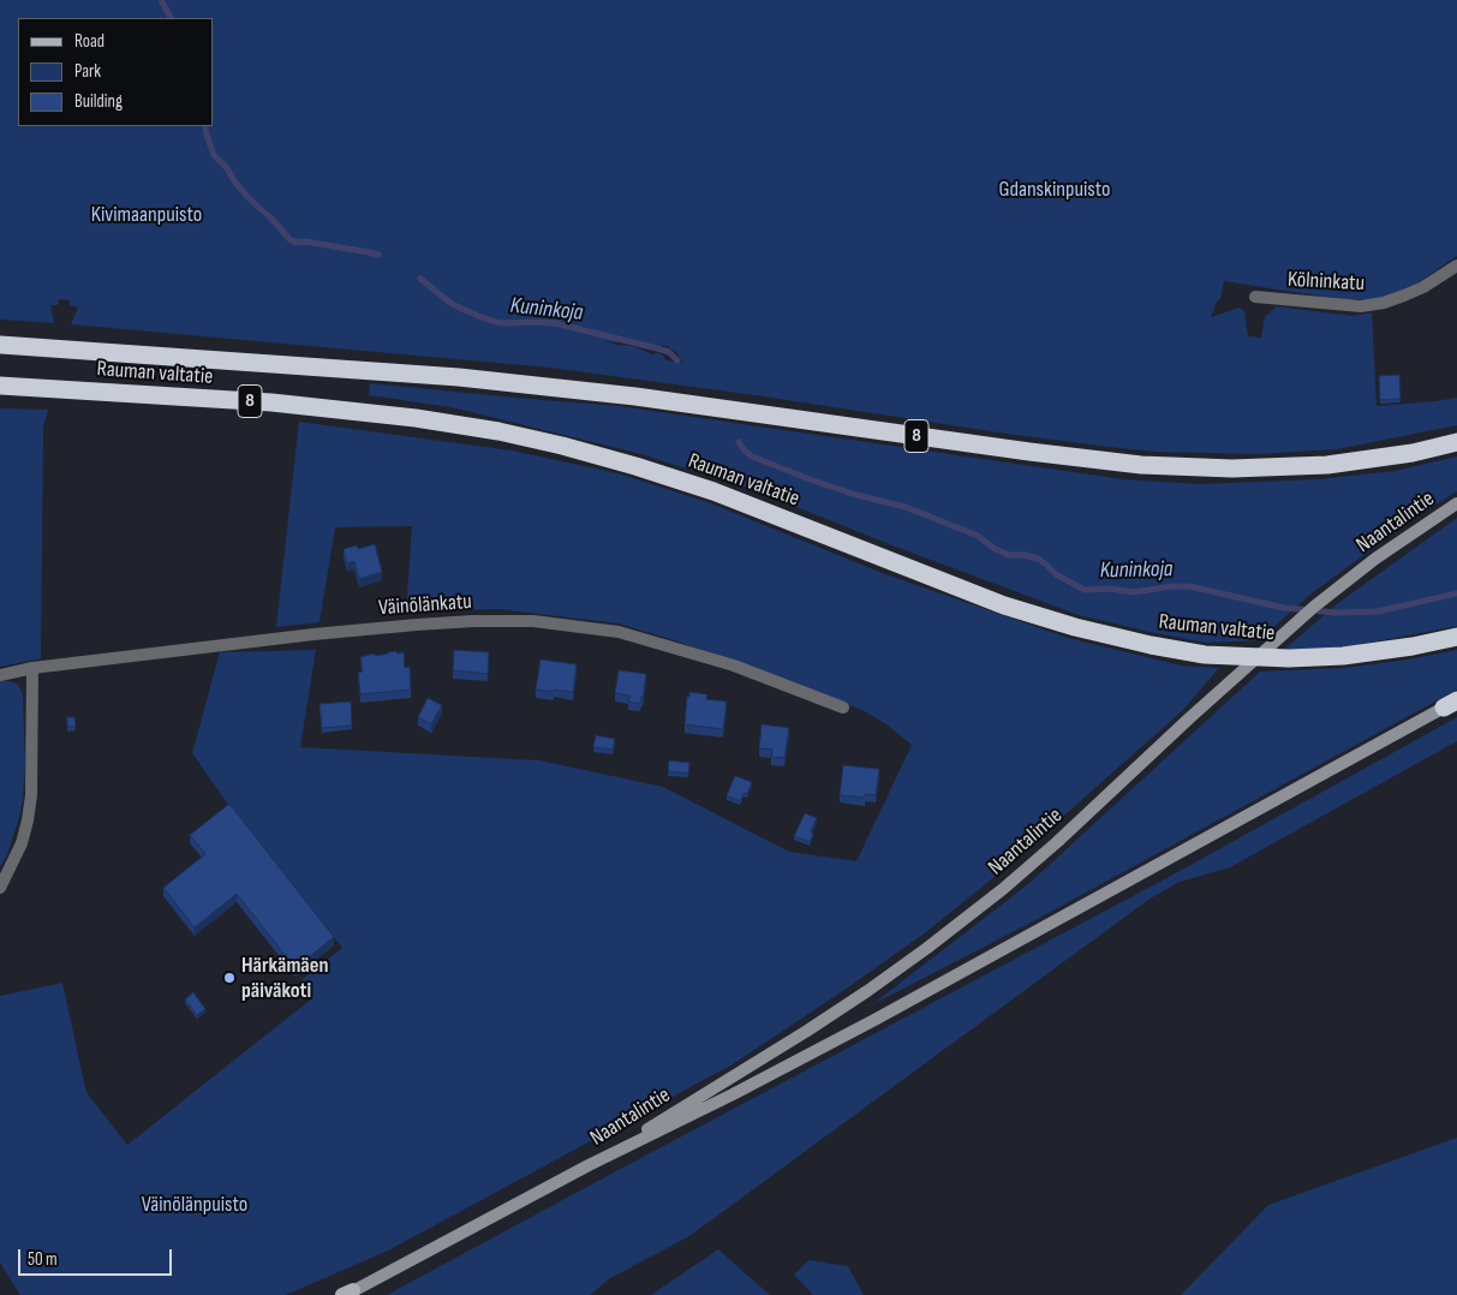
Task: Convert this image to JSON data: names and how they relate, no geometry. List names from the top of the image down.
{
  "streets": {
    "highway": ["Rauman valtatie", "8"],
    "main road": ["Naantalintie"],
    "street": ["Kölninkatu", "Väinölänkatu"]
  },
  "water": ["Kuninkoja"],
  "parks": ["Gdanskinpuisto", "Kivimaanpuisto", "Väinölänpuisto"],
  "places": ["Härkämäen päiväkoti"],
  "legend": ["Road", "Park", "Building"],
  "scale_bar": "50 m"
}
